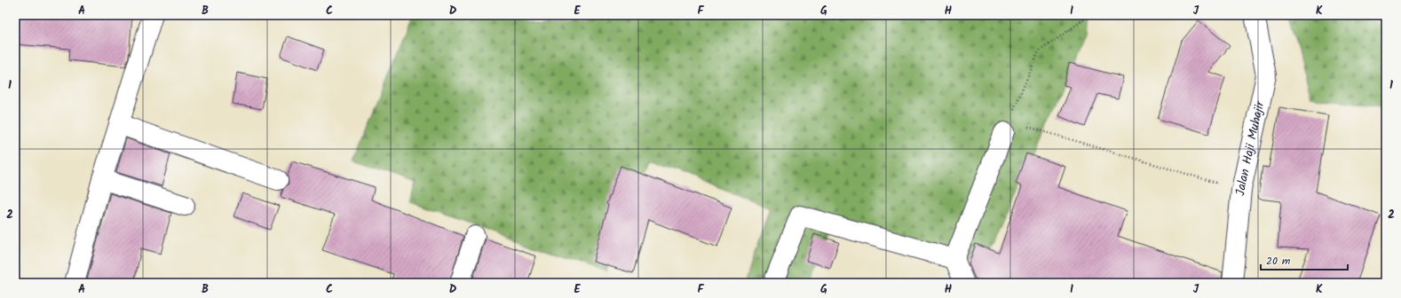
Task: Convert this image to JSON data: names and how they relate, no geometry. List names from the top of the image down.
{
  "streets": {
    "street": ["Jalan Haji Muhajir"]
  },
  "scale_bar": "20 m",
  "grid": {
    "columns": [
      "A",
      "B",
      "C",
      "D",
      "E",
      "F",
      "G",
      "H",
      "I",
      "J",
      "K"
    ],
    "rows": ["1", "2"]
  }
}
